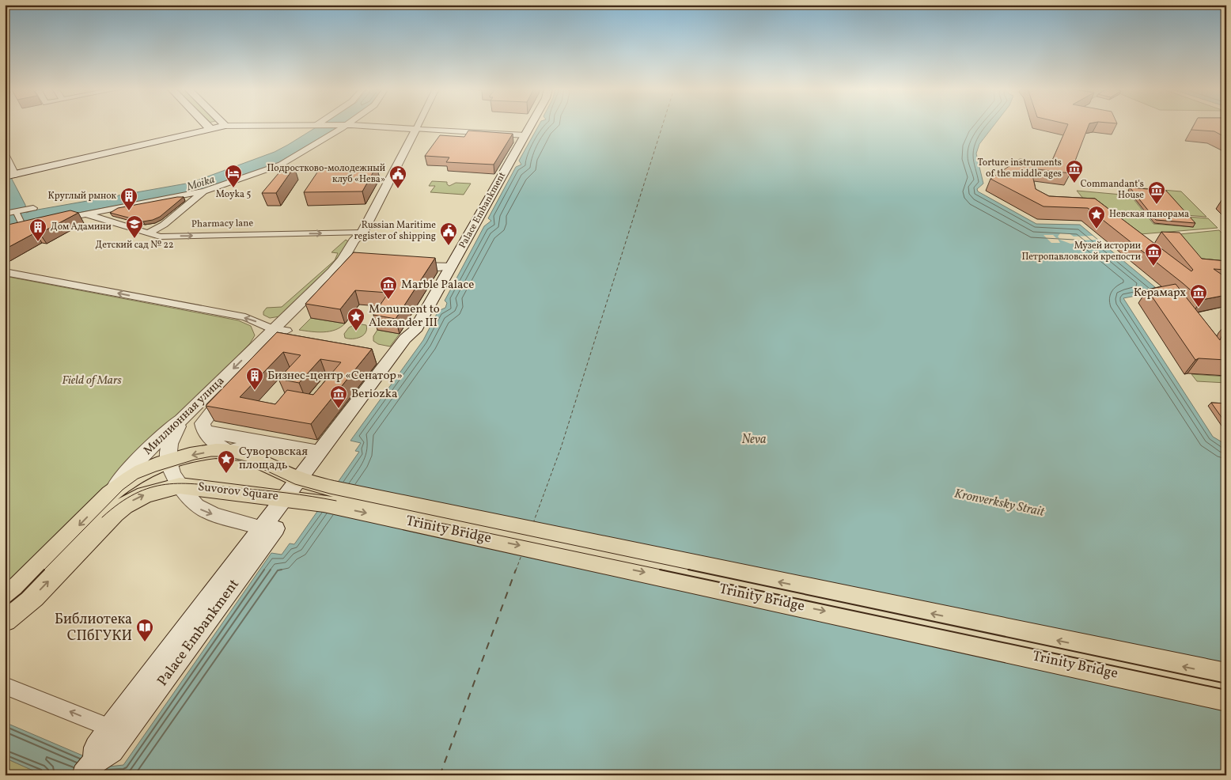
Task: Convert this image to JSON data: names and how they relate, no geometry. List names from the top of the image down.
{
  "streets": {
    "main road": [
      "Palace Embankment",
      "Миллионная улица",
      "Suvorov Square",
      "Trinity Bridge"
    ],
    "street": ["Pharmacy lane"]
  },
  "crossings": [
    ["Palace Embankment", "Suvorov Square"],
    ["Palace Embankment", "Trinity Bridge"],
    ["Pharmacy lane", "Миллионная улица"],
    ["Миллионная улица", "Suvorov Square"],
    ["Suvorov Square", "Trinity Bridge"]
  ],
  "water": ["Moika", "Neva", "Kronverksky Strait"],
  "parks": ["Field of Mars"],
  "places": {
    "museum": [
      "Torture instruments of the middle ages",
      "Commandant's House",
      "Музей истории Петропавловской крепости",
      "Marble Palace",
      "Керамарх",
      "Beriozka"
    ],
    "hotel": ["Moyka 5"],
    "public building": ["Подростково-молодежный клуб «Нева»", "Russian Maritime register of shipping"],
    "building": ["Круглый рынок", "Дом Адамини", "Бизнес-центр «Сенатор»"],
    "place": ["Невская панорама", "Monument to Alexander III", "Суворовская площадь"],
    "school or university": ["Детский сад № 22"],
    "library": ["Библиотека СПбГУКИ"]
  }
}
